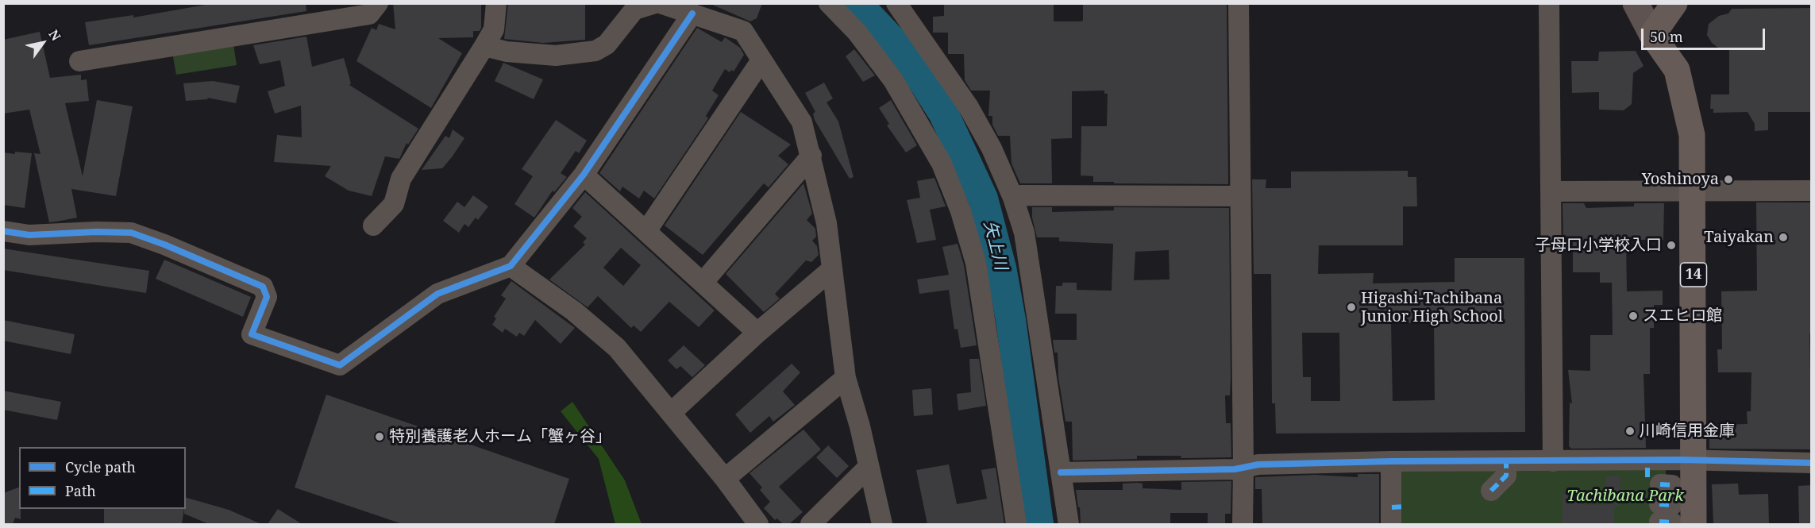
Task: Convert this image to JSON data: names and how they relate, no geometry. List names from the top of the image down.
{
  "streets": {
    "main road": ["14"]
  },
  "water": ["矢上川"],
  "parks": ["Tachibana Park"],
  "places": [
    "Yoshinoya",
    "Taiyakan",
    "子母口小学校入口",
    "Higashi-Tachibana Junior High School",
    "スエヒロ館",
    "川崎信用金庫",
    "特別養護老人ホーム「蟹ヶ谷」"
  ],
  "legend": ["Cycle path", "Path"],
  "scale_bar": "50 m",
  "north": "top right"
}
